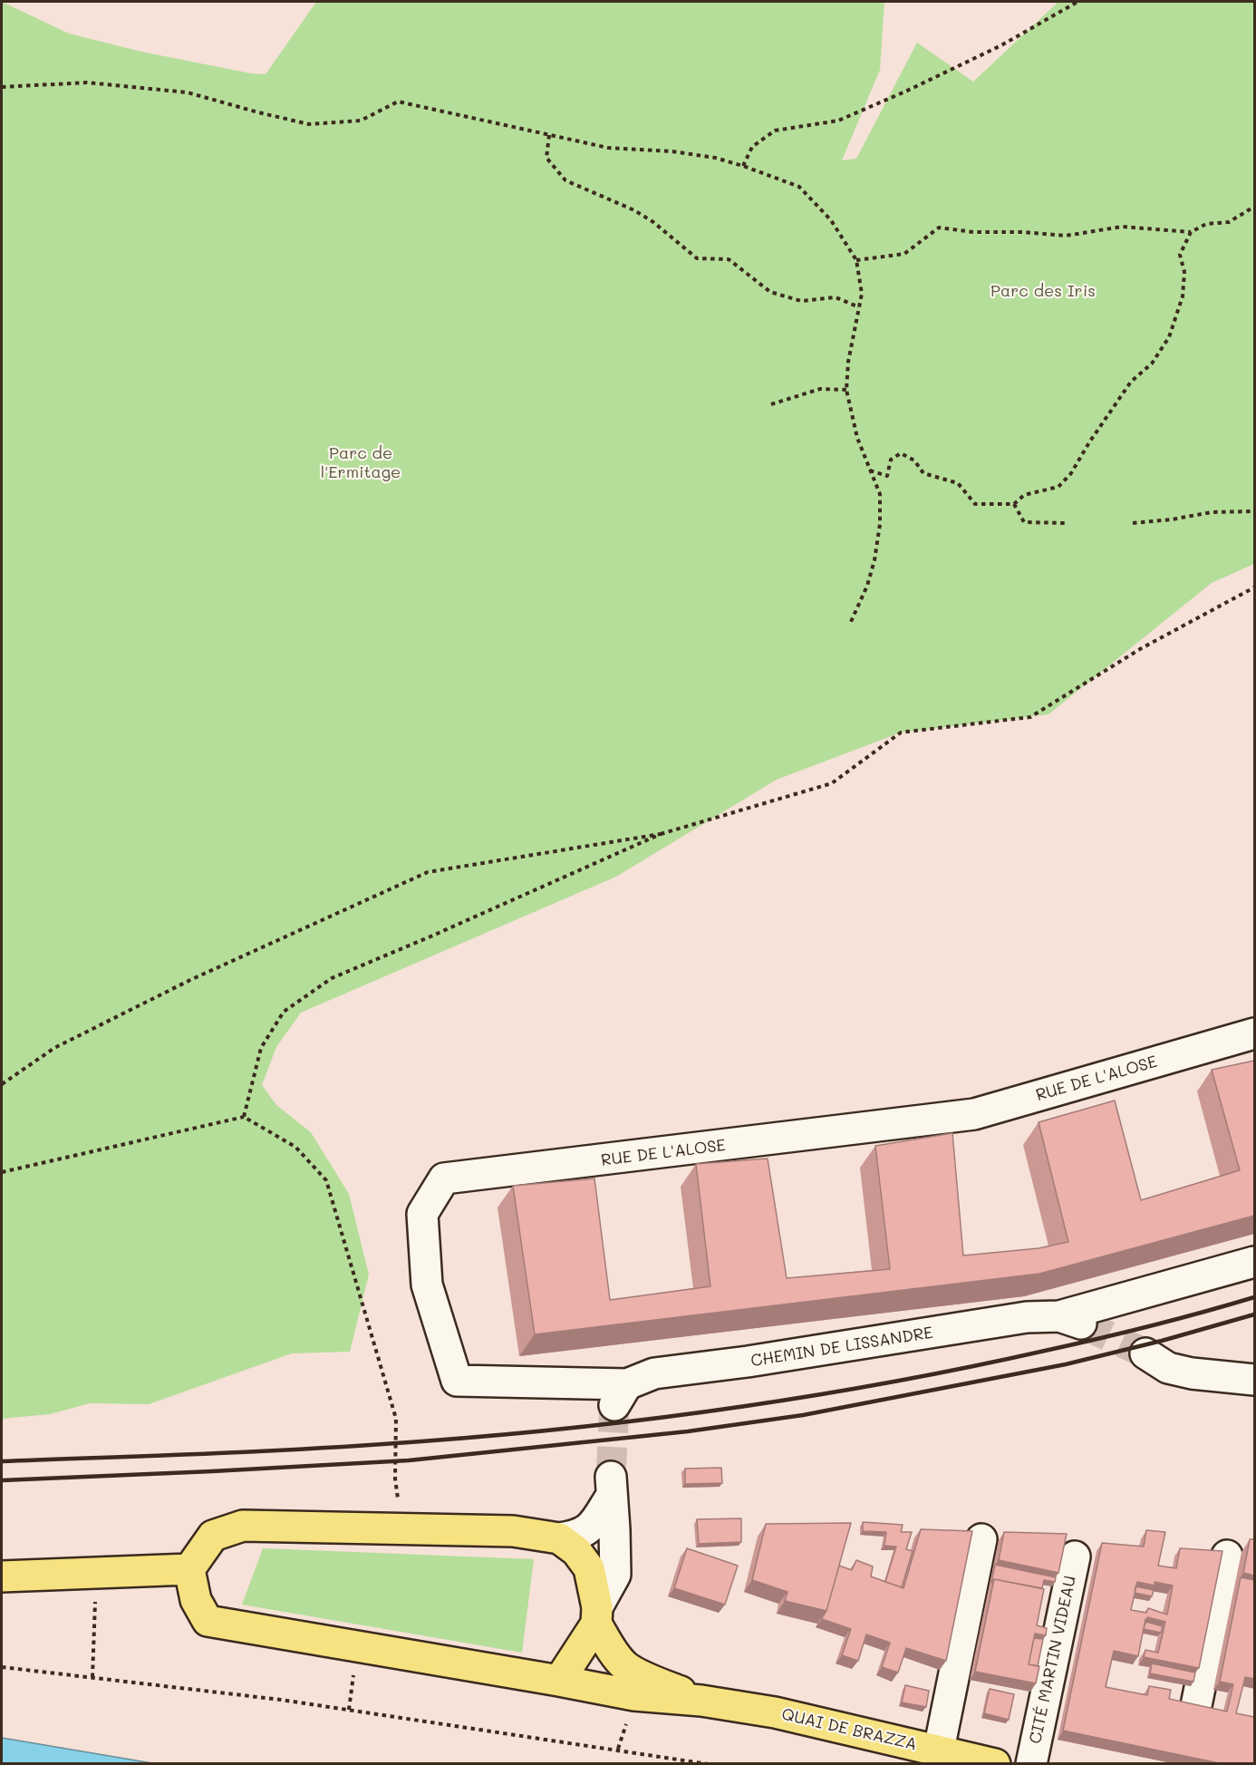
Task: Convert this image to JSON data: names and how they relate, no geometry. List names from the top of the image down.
{
  "streets": {
    "main road": ["QUAI DE BRAZZA"],
    "street": ["RUE DE L'ALOSE", "CHEMIN DE LISSANDRE", "CITÉ MARTIN VIDEAU"]
  },
  "crossings": [
    ["RUE DE L'ALOSE", "CHEMIN DE LISSANDRE"]
  ],
  "parks": ["Parc des Iris", "Parc de l'Ermitage"]
}
